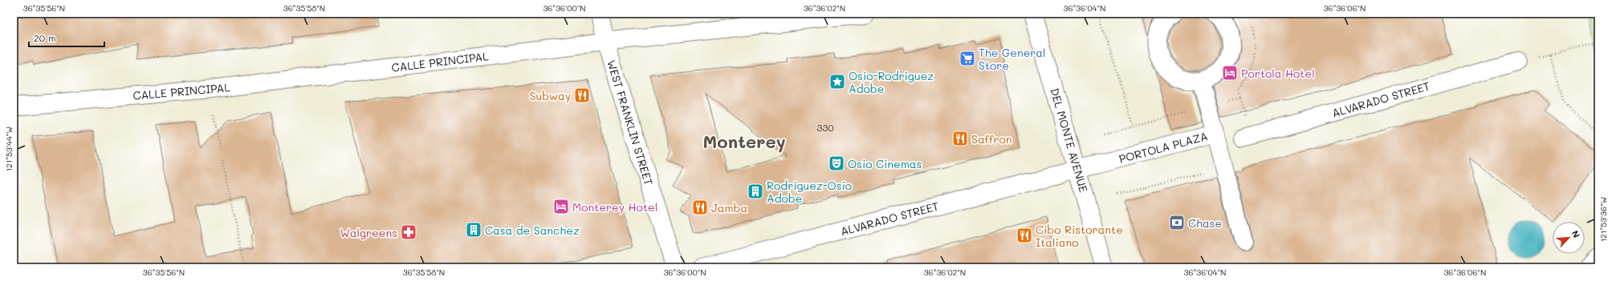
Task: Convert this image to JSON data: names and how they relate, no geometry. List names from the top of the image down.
{
  "streets": {
    "street": [
      "CALLE PRINCIPAL",
      "ALVARADO STREET",
      "WEST FRANKLIN STREET",
      "DEL MONTE AVENUE",
      "PORTOLA PLAZA"
    ]
  },
  "crossings": [
    ["CALLE PRINCIPAL", "WEST FRANKLIN STREET"],
    ["ALVARADO STREET", "DEL MONTE AVENUE"],
    ["ALVARADO STREET", "PORTOLA PLAZA"],
    ["DEL MONTE AVENUE", "PORTOLA PLAZA"]
  ],
  "districts": ["Monterey"],
  "places": {
    "supermarket": ["The General Store"],
    "hotel": ["Portola Hotel", "Monterey Hotel"],
    "place": ["Osio-Rodriguez Adobe"],
    "restaurant": [
      "Subway",
      "Saffron",
      "Jamba",
      "Cibo Ristorante Italiano"
    ],
    "theatre": ["Osio Cinemas"],
    "building": ["Rodriguez-Osio Adobe", "Casa de Sanchez"],
    "bank": ["Chase"],
    "pharmacy": ["Walgreens"]
  },
  "house_numbers": ["330"],
  "scale_bar": "20 m",
  "north": "top right",
  "coordinates": [
    "36°35'56\"N",
    "36°35'58\"N",
    "36°36'00\"N",
    "36°36'02\"N",
    "36°36'04\"N",
    "36°36'06\"N",
    "121°53'44\"W",
    "121°53'36\"W"
  ]
}
